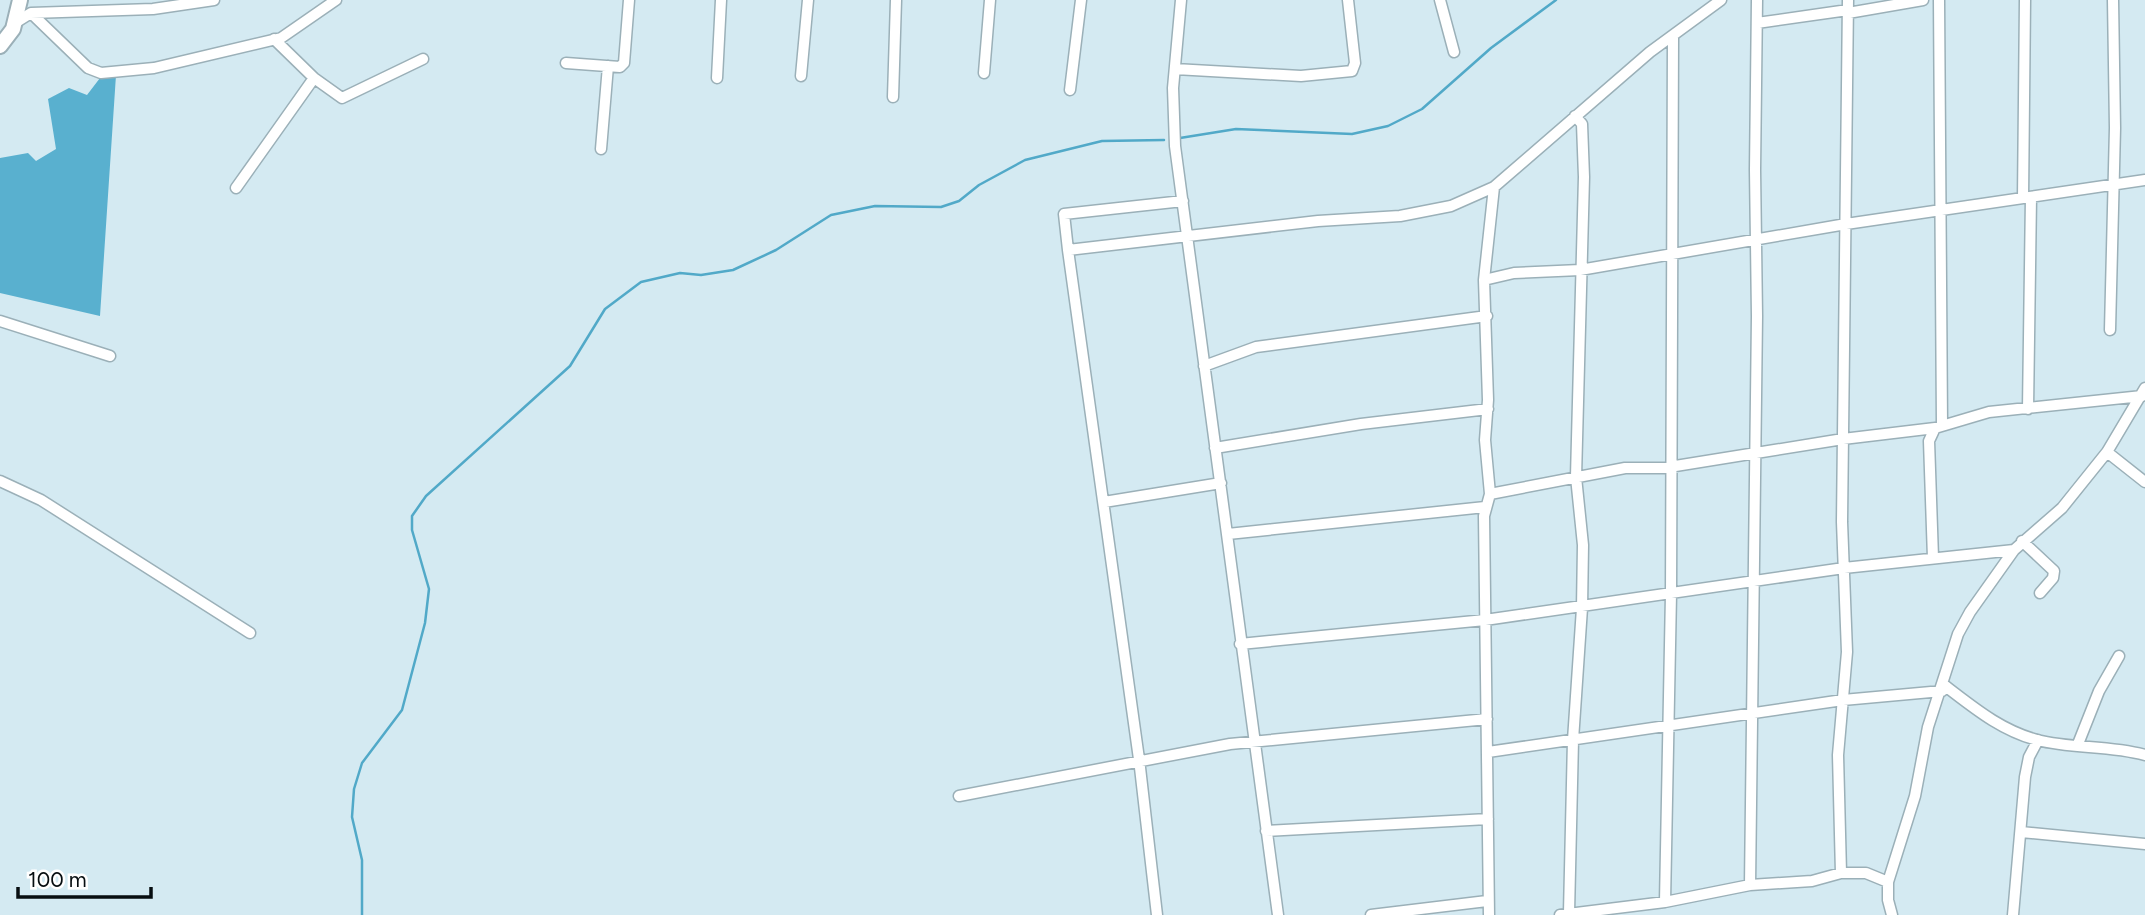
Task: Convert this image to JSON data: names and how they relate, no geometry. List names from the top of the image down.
{
  "scale_bar": "100 m"
}
